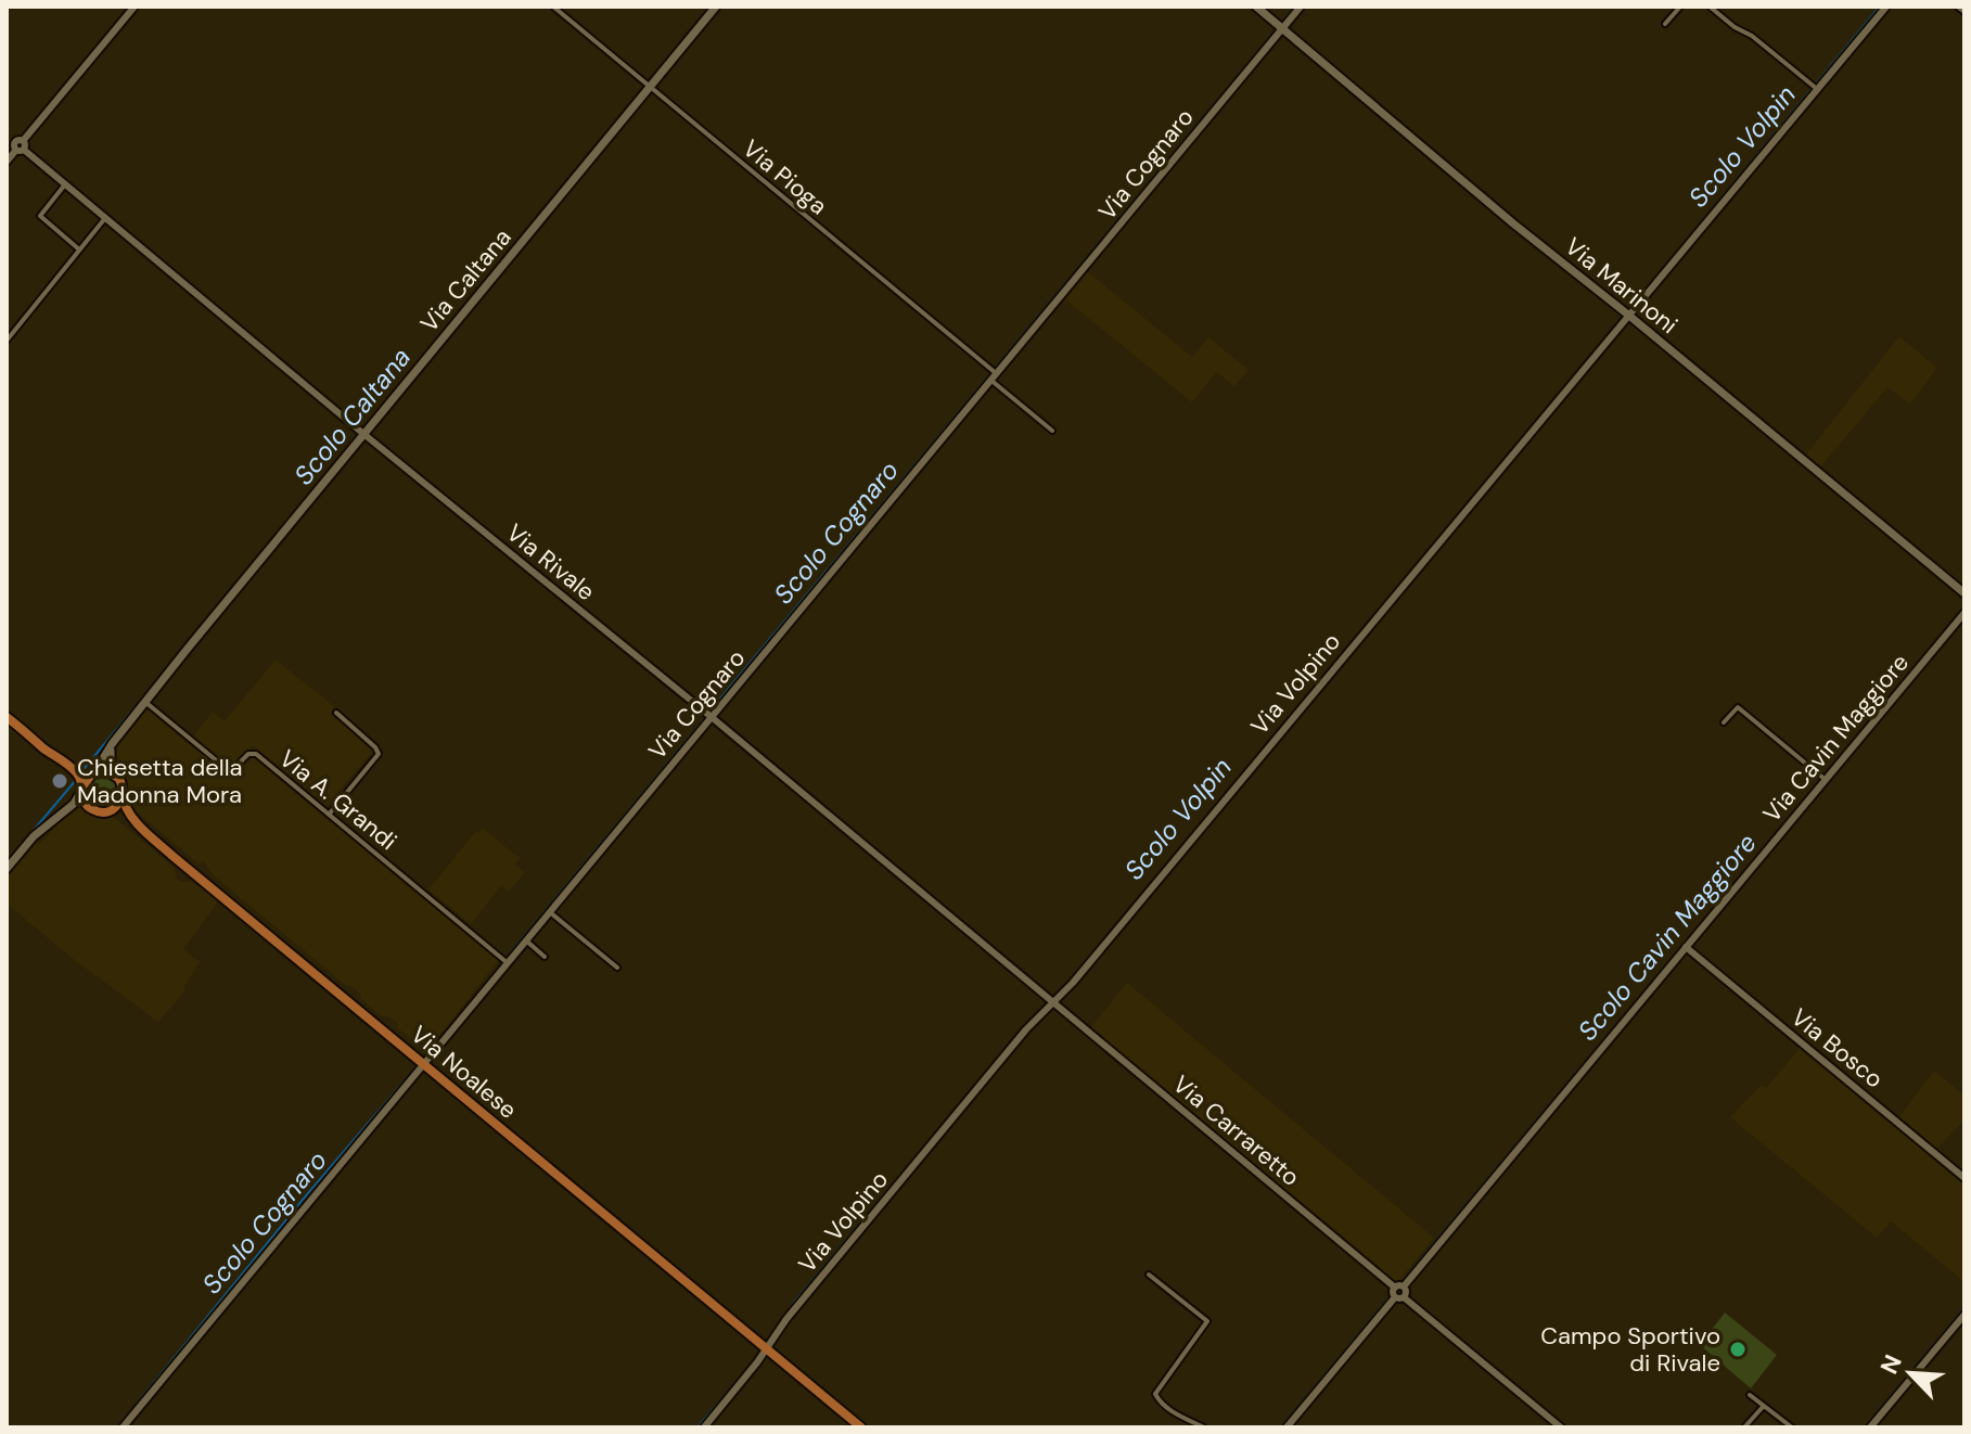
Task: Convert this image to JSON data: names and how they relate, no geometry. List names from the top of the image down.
{
  "streets": {
    "main road": ["Via Caltana", "Via Marinoni", "Via Noalese"],
    "street": [
      "Via Cognaro",
      "Via Pioga",
      "Via Rivale",
      "Via Volpino",
      "Via Cavin Maggiore",
      "Via A. Grandi",
      "Via Bosco",
      "Via Carraretto"
    ]
  },
  "crossings": [
    ["Via Cognaro", "Via Pioga"],
    ["Via Cognaro", "Via Marinoni"],
    ["Via Cognaro", "Via Rivale"],
    ["Via Cognaro", "Via A. Grandi"],
    ["Via Cognaro", "Via Noalese"],
    ["Via Pioga", "Via Caltana"],
    ["Via Caltana", "Via Rivale"],
    ["Via Caltana", "Via A. Grandi"],
    ["Via Caltana", "Via Noalese"],
    ["Via Marinoni", "Via Volpino"],
    ["Via Rivale", "Via Volpino"],
    ["Via Rivale", "Via Carraretto"],
    ["Via Volpino", "Via Noalese"],
    ["Via Volpino", "Via Carraretto"],
    ["Via Cavin Maggiore", "Via Bosco"],
    ["Via Cavin Maggiore", "Via Carraretto"]
  ],
  "water": [
    "Scolo Volpin",
    "Scolo Caltana",
    "Scolo Cognaro",
    "Scolo Cavin Maggiore"
  ],
  "places": ["Chiesetta della Madonna Mora", "Campo Sportivo di Rivale"],
  "north": "top left"
}
